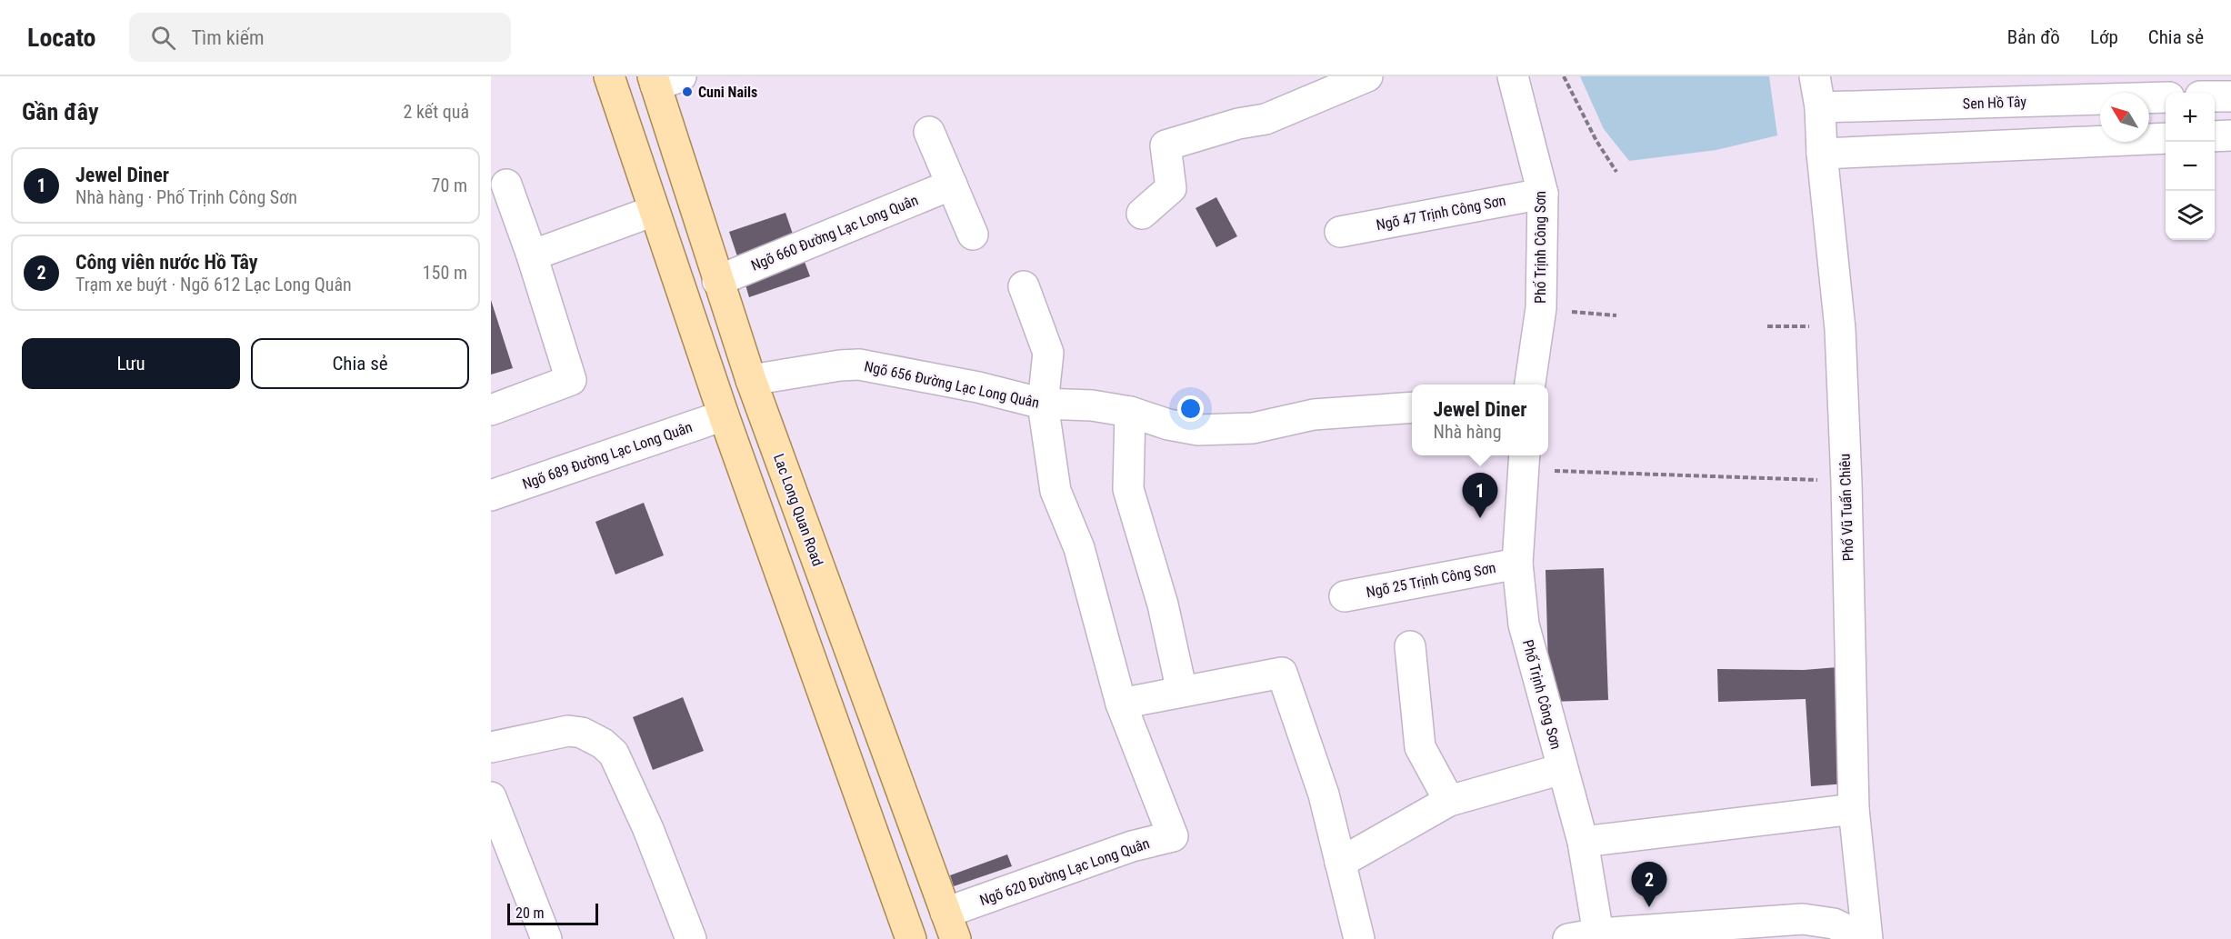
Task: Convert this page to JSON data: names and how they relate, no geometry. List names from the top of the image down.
{
  "streets": {
    "main road": ["Lac Long Quan Road"],
    "street": [
      "Sen Hồ Tây",
      "Ngõ 47 Trịnh Công Sơn",
      "Ngõ 660 Đường Lạc Long Quân",
      "Phố Trịnh Công Sơn",
      "Ngõ 656 Đường Lạc Long Quân",
      "Ngõ 689 Đường Lạc Long Quân",
      "Phố Vũ Tuấn Chiêu",
      "Ngõ 25 Trịnh Công Sơn",
      "Ngõ 620 Đường Lạc Long Quân"
    ]
  },
  "crossings": [
    ["Sen Hồ Tây", "Phố Vũ Tuấn Chiêu"],
    ["Ngõ 47 Trịnh Công Sơn", "Phố Trịnh Công Sơn"],
    ["Ngõ 660 Đường Lạc Long Quân", "Lac Long Quan Road"],
    ["Phố Trịnh Công Sơn", "Ngõ 25 Trịnh Công Sơn"],
    ["Ngõ 656 Đường Lạc Long Quân", "Lac Long Quan Road"],
    ["Lac Long Quan Road", "Ngõ 620 Đường Lạc Long Quân"]
  ],
  "places": ["Cuni Nails"],
  "scale_bar": "20 m",
  "north": "top left",
  "page": {
    "header": "Locato",
    "search": "Tìm kiếm",
    "nav": ["Bản đồ", "Lớp", "Chia sẻ"],
    "heading": ["Gần đây", "2 kết quả"],
    "map_buttons": ["+", "−"],
    "list": [
      {
        "mark": "1",
        "name": "Jewel Diner",
        "note": "Nhà hàng · Phố Trịnh Công Sơn",
        "value": "70 m"
      },
      {
        "mark": "2",
        "name": "Công viên nước Hồ Tây",
        "note": "Trạm xe buýt · Ngõ 612 Lạc Long Quân",
        "value": "150 m"
      }
    ],
    "buttons": ["Lưu", "Chia sẻ"],
    "popup": ["Jewel Diner", "Nhà hàng"],
    "pins": ["1", "2"],
    "scale": "20 m"
  }
}
